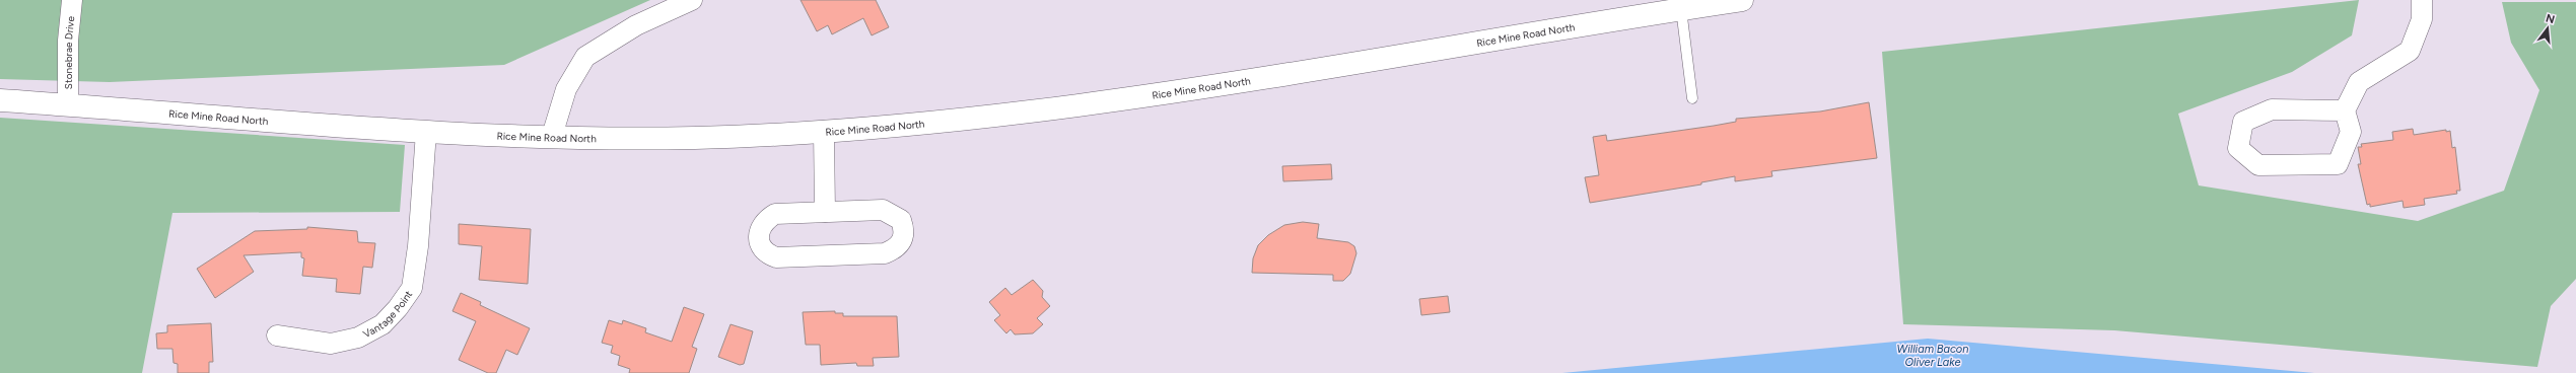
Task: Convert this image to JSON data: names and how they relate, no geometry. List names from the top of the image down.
{
  "streets": {
    "main road": ["Rice Mine Road North"],
    "street": ["Stonebrae Drive", "Vantage Point"]
  },
  "crossings": [
    ["Rice Mine Road North", "Stonebrae Drive"],
    ["Rice Mine Road North", "Vantage Point"]
  ],
  "water": ["William Bacon Oliver Lake"],
  "north": "top"
}
